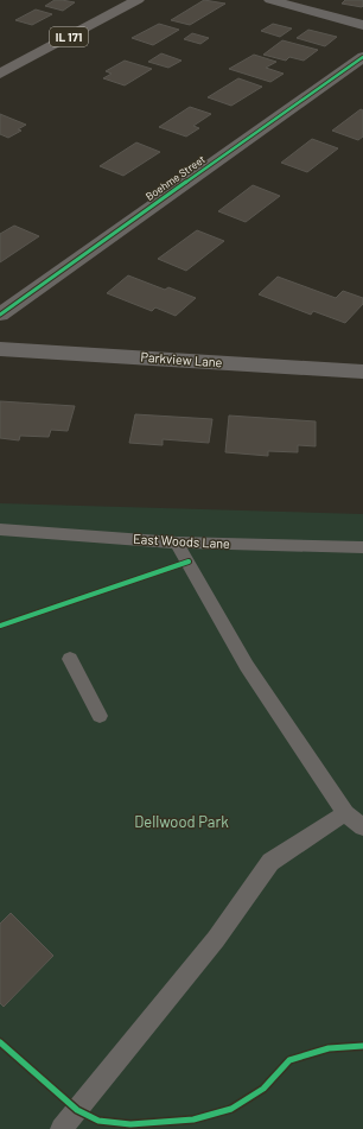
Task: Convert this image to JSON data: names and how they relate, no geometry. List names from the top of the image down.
{
  "streets": {
    "main road": ["IL 171"],
    "street": ["Boehme Street", "Parkview Lane"],
    "lane": ["East Woods Lane"]
  },
  "parks": ["Dellwood Park"]
}
